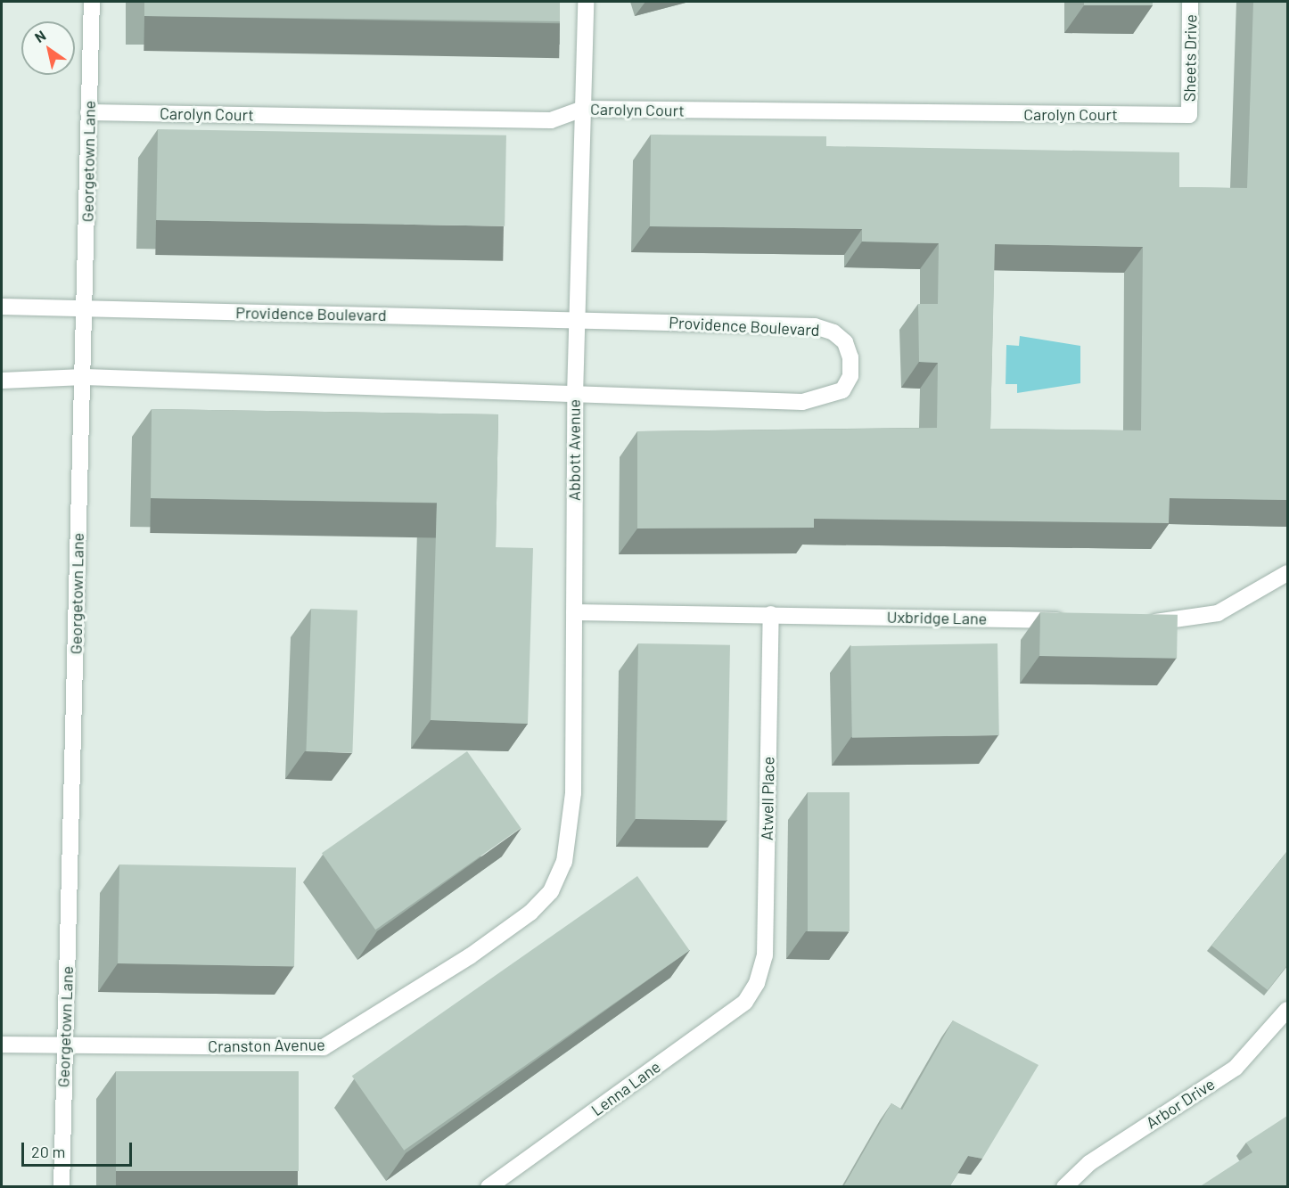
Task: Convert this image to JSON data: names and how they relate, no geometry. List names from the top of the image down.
{
  "streets": {
    "street": [
      "Sheets Drive",
      "Carolyn Court",
      "Georgetown Lane",
      "Providence Boulevard",
      "Abbott Avenue",
      "Uxbridge Lane",
      "Atwell Place",
      "Cranston Avenue",
      "Lenna Lane",
      "Arbor Drive"
    ]
  },
  "crossings": [
    ["Sheets Drive", "Carolyn Court"],
    ["Carolyn Court", "Georgetown Lane"],
    ["Carolyn Court", "Abbott Avenue"],
    ["Georgetown Lane", "Providence Boulevard"],
    ["Georgetown Lane", "Cranston Avenue"],
    ["Providence Boulevard", "Abbott Avenue"],
    ["Abbott Avenue", "Uxbridge Lane"],
    ["Abbott Avenue", "Cranston Avenue"],
    ["Uxbridge Lane", "Atwell Place"],
    ["Atwell Place", "Lenna Lane"]
  ],
  "scale_bar": "20 m",
  "north": "top left"
}
